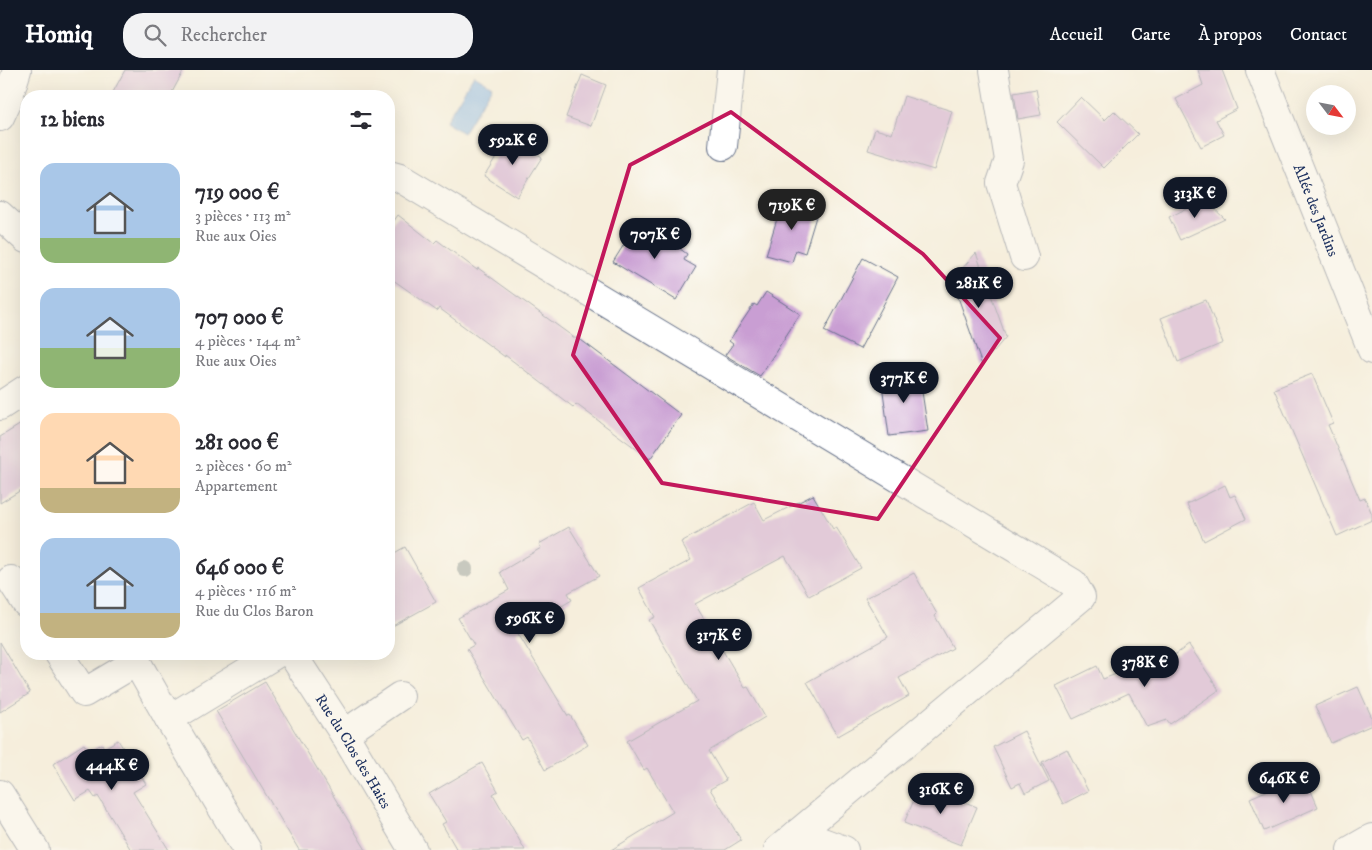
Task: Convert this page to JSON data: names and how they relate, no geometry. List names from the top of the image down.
{
  "streets": {
    "street": ["Allée des Jardins", "Rue du Clos des Haies"]
  },
  "north": "bottom right",
  "page": {
    "header": "Homiq",
    "search": "Rechercher",
    "nav": [
      "Accueil",
      "Carte",
      "À propos",
      "Contact"
    ],
    "heading": "12 biens",
    "price": [
      "592K €",
      "313K €",
      "719K €",
      "707K €",
      "281K €",
      "377K €",
      "596K €",
      "317K €",
      "378K €",
      "444K €",
      "646K €",
      "316K €"
    ],
    "list": [
      {
        "name": "719 000 €",
        "note": "3 pièces · 113 m² · Rue aux Oies"
      },
      {
        "name": "707 000 €",
        "note": "4 pièces · 144 m² · Rue aux Oies"
      },
      {
        "name": "281 000 €",
        "note": "2 pièces · 60 m² · Appartement"
      },
      {
        "name": "646 000 €",
        "note": "4 pièces · 116 m² · Rue du Clos Baron"
      }
    ]
  }
}
